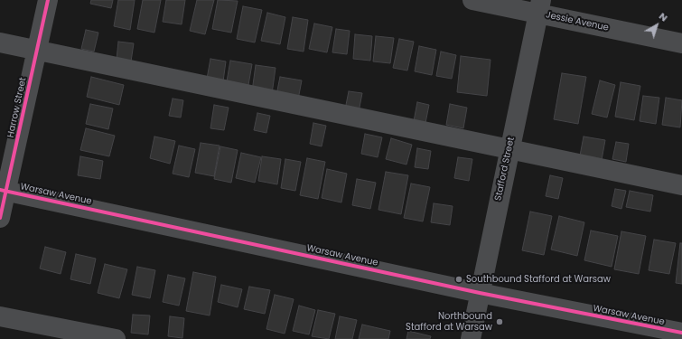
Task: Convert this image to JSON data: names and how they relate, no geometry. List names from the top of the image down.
{
  "streets": {
    "street": [
      "Jessie Avenue",
      "Harrow Street",
      "Stafford Street",
      "Warsaw Avenue"
    ]
  },
  "crossings": [
    ["Jessie Avenue", "Stafford Street"],
    ["Harrow Street", "Warsaw Avenue"],
    ["Stafford Street", "Warsaw Avenue"]
  ],
  "places": ["Southbound Stafford at Warsaw", "Northbound Stafford at Warsaw"],
  "north": "top right"
}
